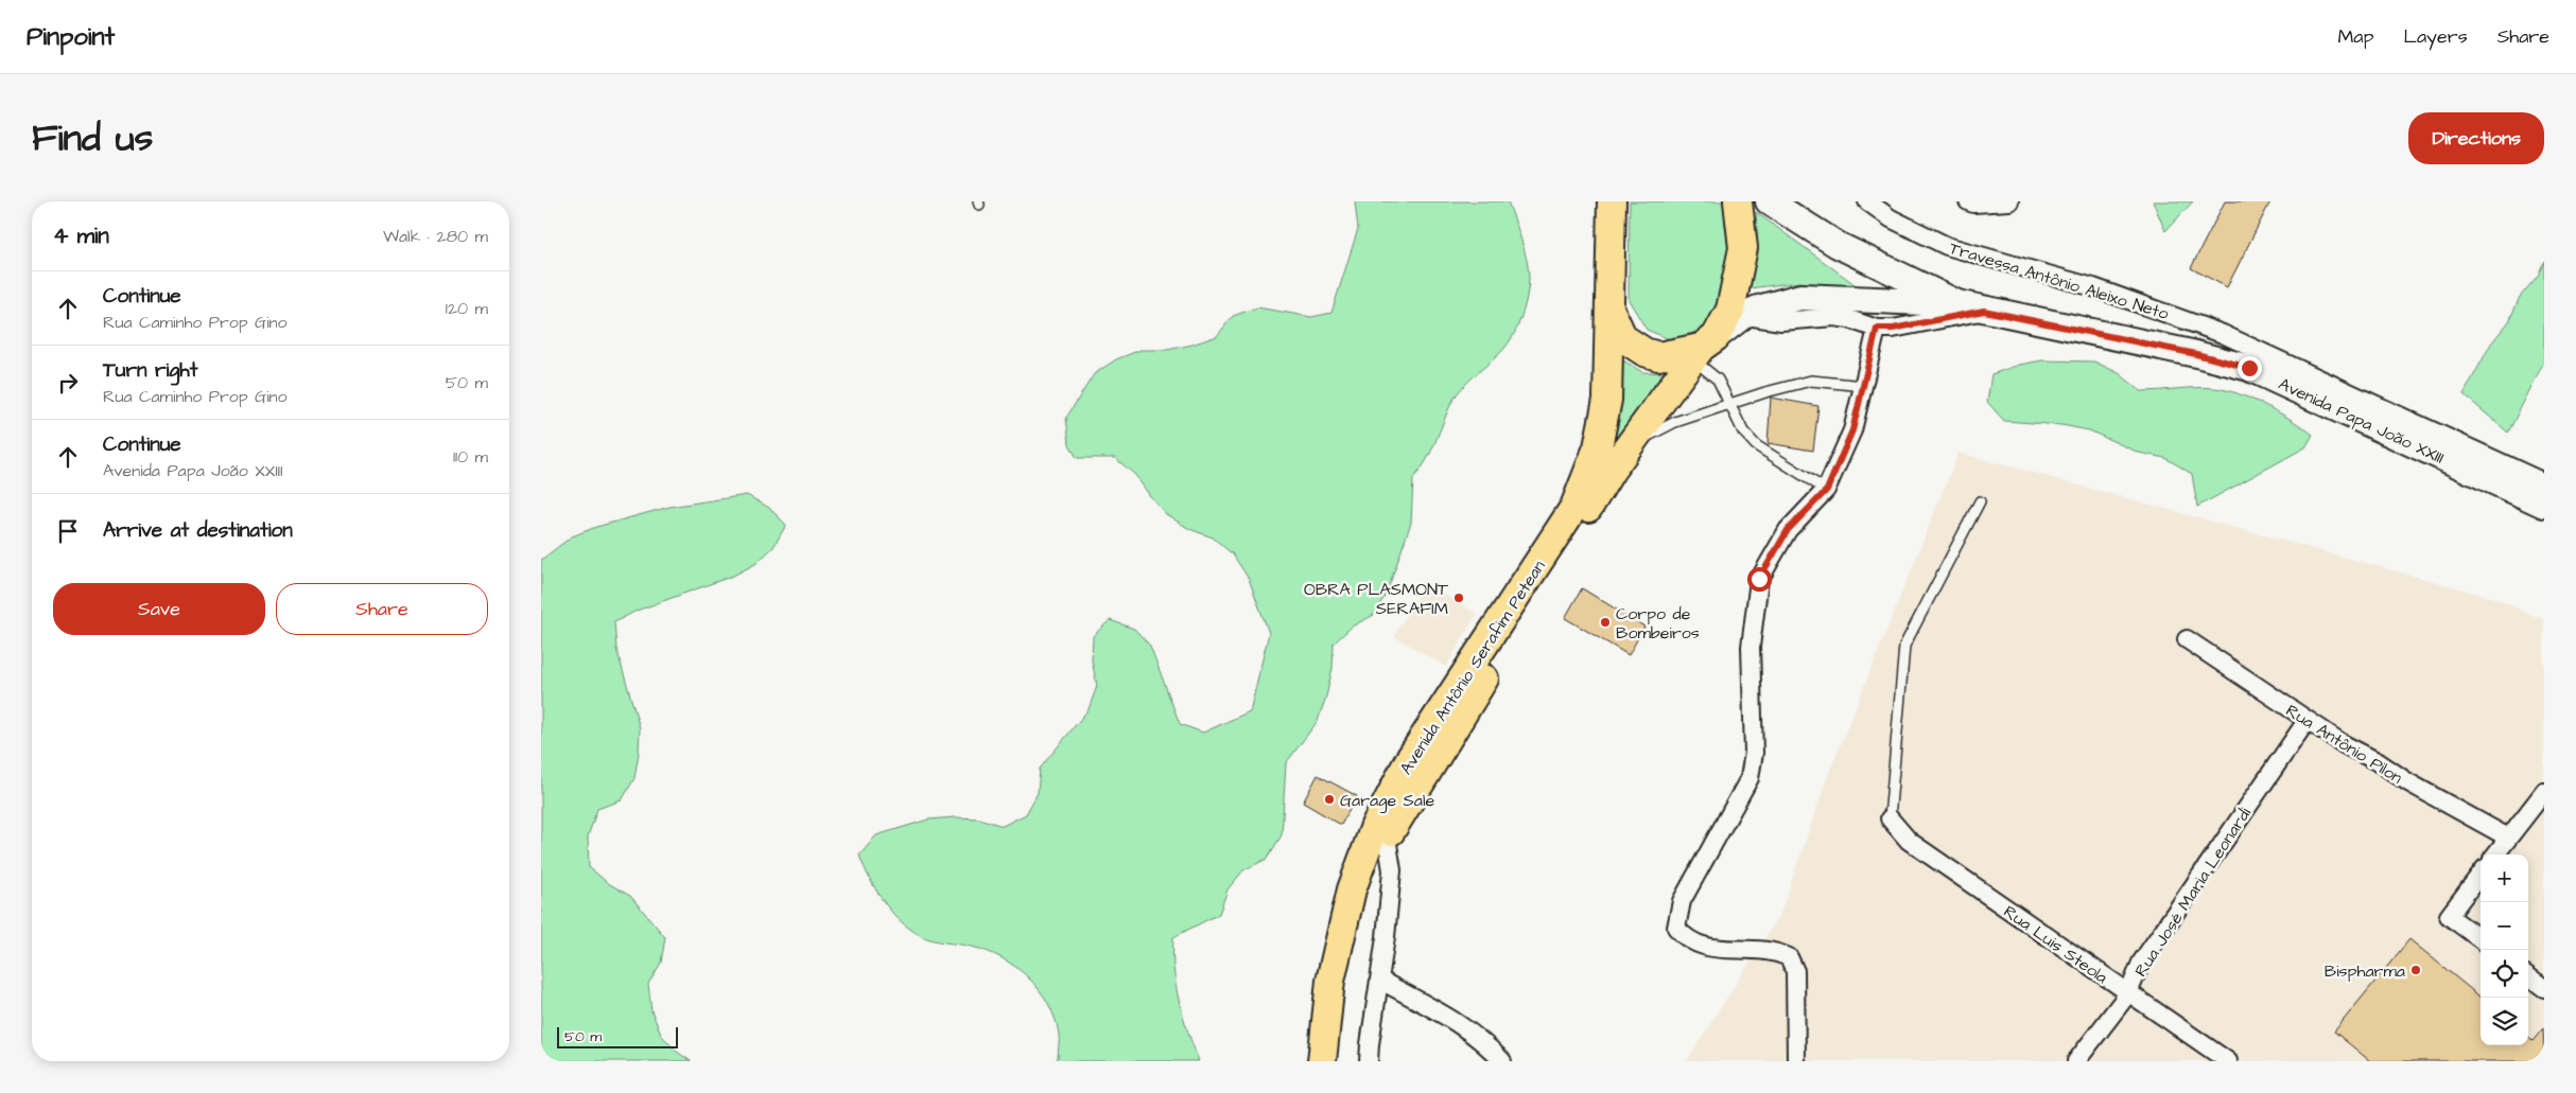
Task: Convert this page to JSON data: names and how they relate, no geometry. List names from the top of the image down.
{
  "streets": {
    "main road": ["Avenida Papa João XXIII", "Avenida Antônio Serafim Petean"],
    "street": [
      "Travessa Antônio Aleixo Neto",
      "Rua Antônio Pilon",
      "Rua José Maria Leonardi",
      "Rua Luis Steola"
    ]
  },
  "crossings": [
    ["Avenida Papa João XXIII", "Avenida Antônio Serafim Petean"],
    ["Rua Antônio Pilon", "Rua José Maria Leonardi"],
    ["Rua José Maria Leonardi", "Rua Luis Steola"]
  ],
  "places": [
    "OBRA PLASMONT SERAFIM",
    "Corpo de Bombeiros",
    "Garage Sale",
    "Bispharma"
  ],
  "scale_bar": "50 m",
  "page": {
    "header": "Pinpoint",
    "nav": ["Map", "Layers", "Share"],
    "title": "Find us",
    "buttons": [
      "Directions",
      ["Save", "Share"]
    ],
    "heading": ["4 min", "Walk · 280 m"],
    "list": [
      ["Continue", "Rua Caminho Prop Gino", "120 m"],
      ["Turn right", "Rua Caminho Prop Gino", "50 m"],
      ["Continue", "Avenida Papa João XXIII", "110 m"],
      "Arrive at destination"
    ],
    "map_buttons": ["+", "−"],
    "scale": "50 m"
  }
}
